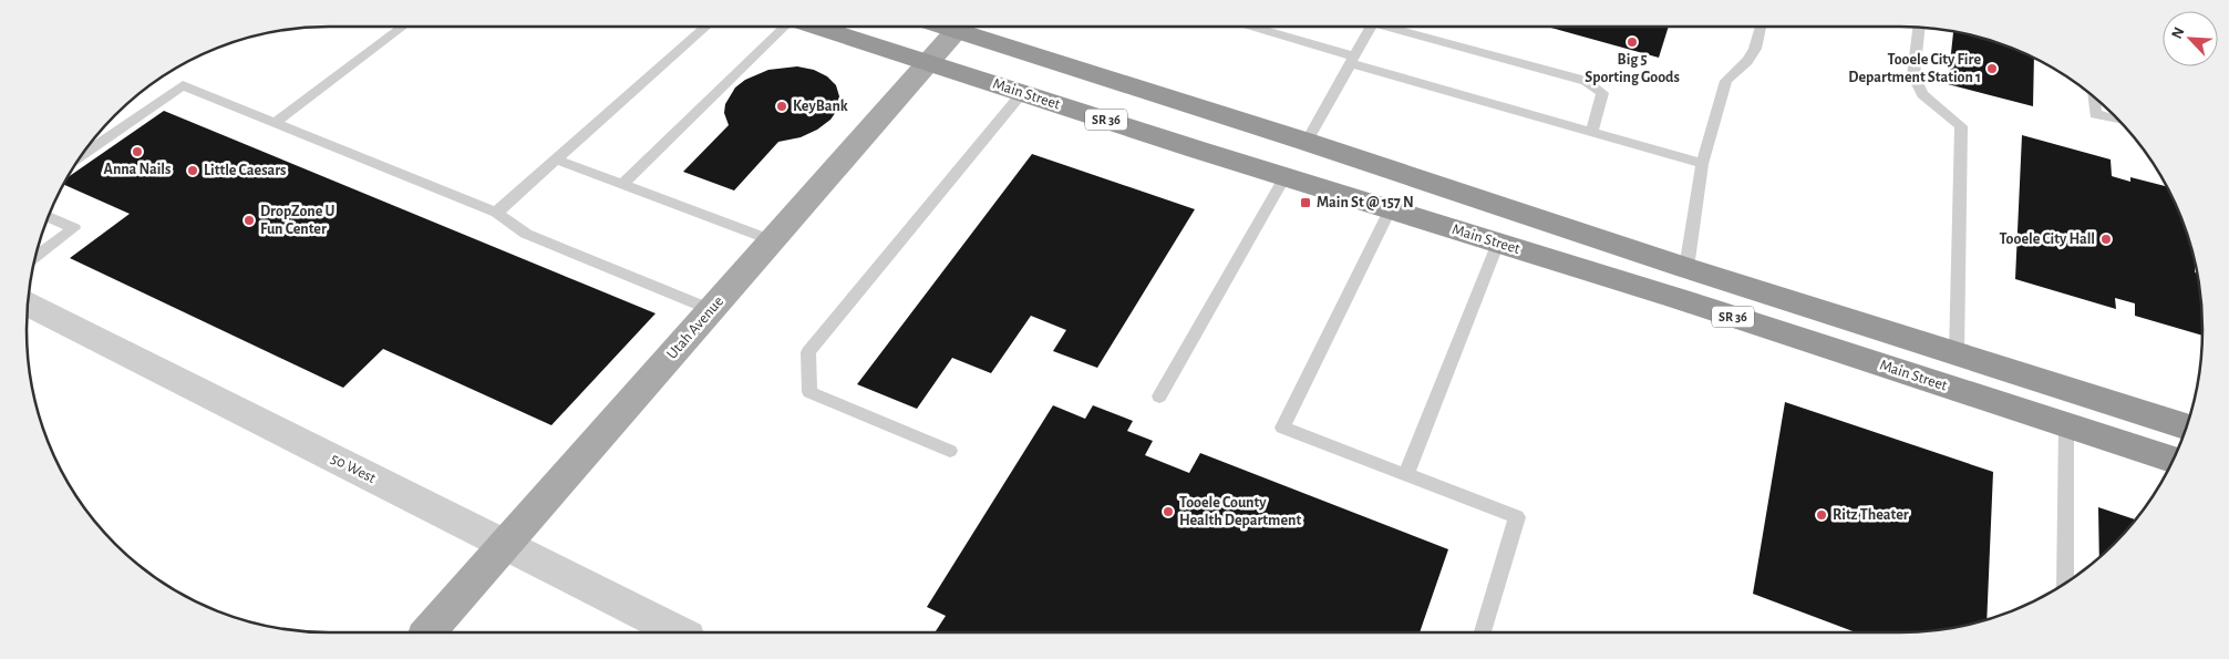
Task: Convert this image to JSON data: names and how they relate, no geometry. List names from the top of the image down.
{
  "streets": {
    "highway": ["Main Street", "SR 36"],
    "main road": ["Utah Avenue"],
    "street": ["50 West"]
  },
  "crossings": [
    ["Main Street", "Utah Avenue"],
    ["Utah Avenue", "50 West"]
  ],
  "places": {
    "other": [
      "Big 5 Sporting Goods",
      "Tooele City Fire Department Station 1",
      "KeyBank",
      "Anna Nails",
      "Little Caesars",
      "DropZone U Fun Center",
      "Tooele City Hall",
      "Tooele County Health Department",
      "Ritz Theater"
    ],
    "transit": ["Main St @ 157 N"]
  },
  "north": "top left"
}
